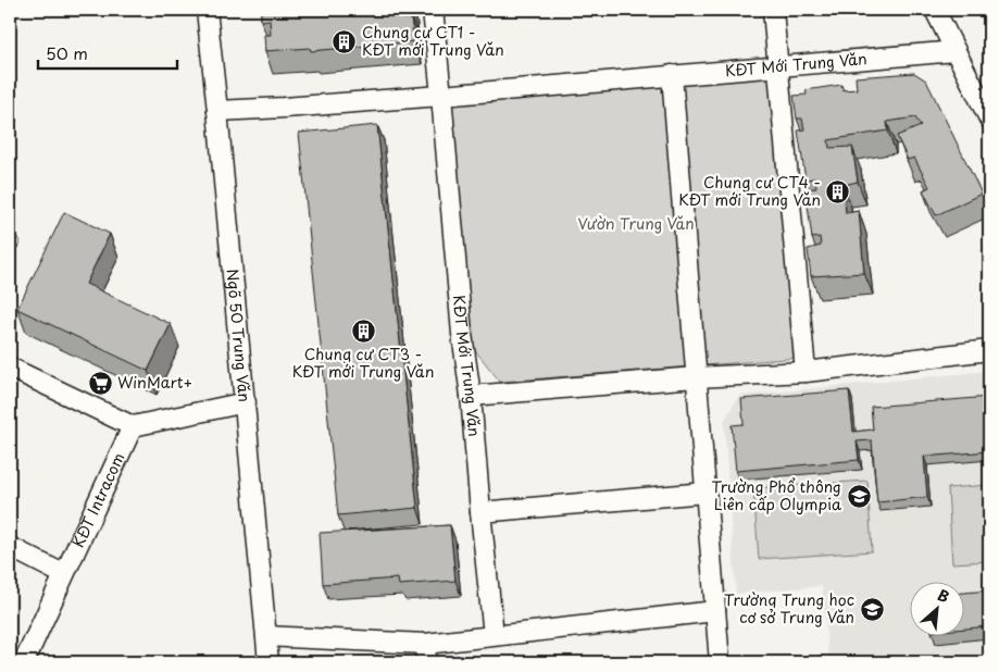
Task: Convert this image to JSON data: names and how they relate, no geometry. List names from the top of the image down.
{
  "streets": {
    "street": ["KĐT Mới Trung Văn", "Ngõ 50 Trung Văn", "KĐT Intracom"]
  },
  "crossings": [
    ["KĐT Mới Trung Văn", "Ngõ 50 Trung Văn"]
  ],
  "parks": ["Vườn Trung Văn"],
  "places": {
    "building": ["Chung cư CT1 - KĐT mới Trung Văn", "Chung cư CT4 - KĐT mới Trung Văn", "Chung cư CT3 - KĐT mới Trung Văn"],
    "supermarket": ["WinMart+"],
    "school or university": ["Trường Phổ thông Liên cấp Olympia", "Trường Trung học cơ sở Trung Văn"]
  },
  "scale_bar": "50 m",
  "north": "top right"
}
